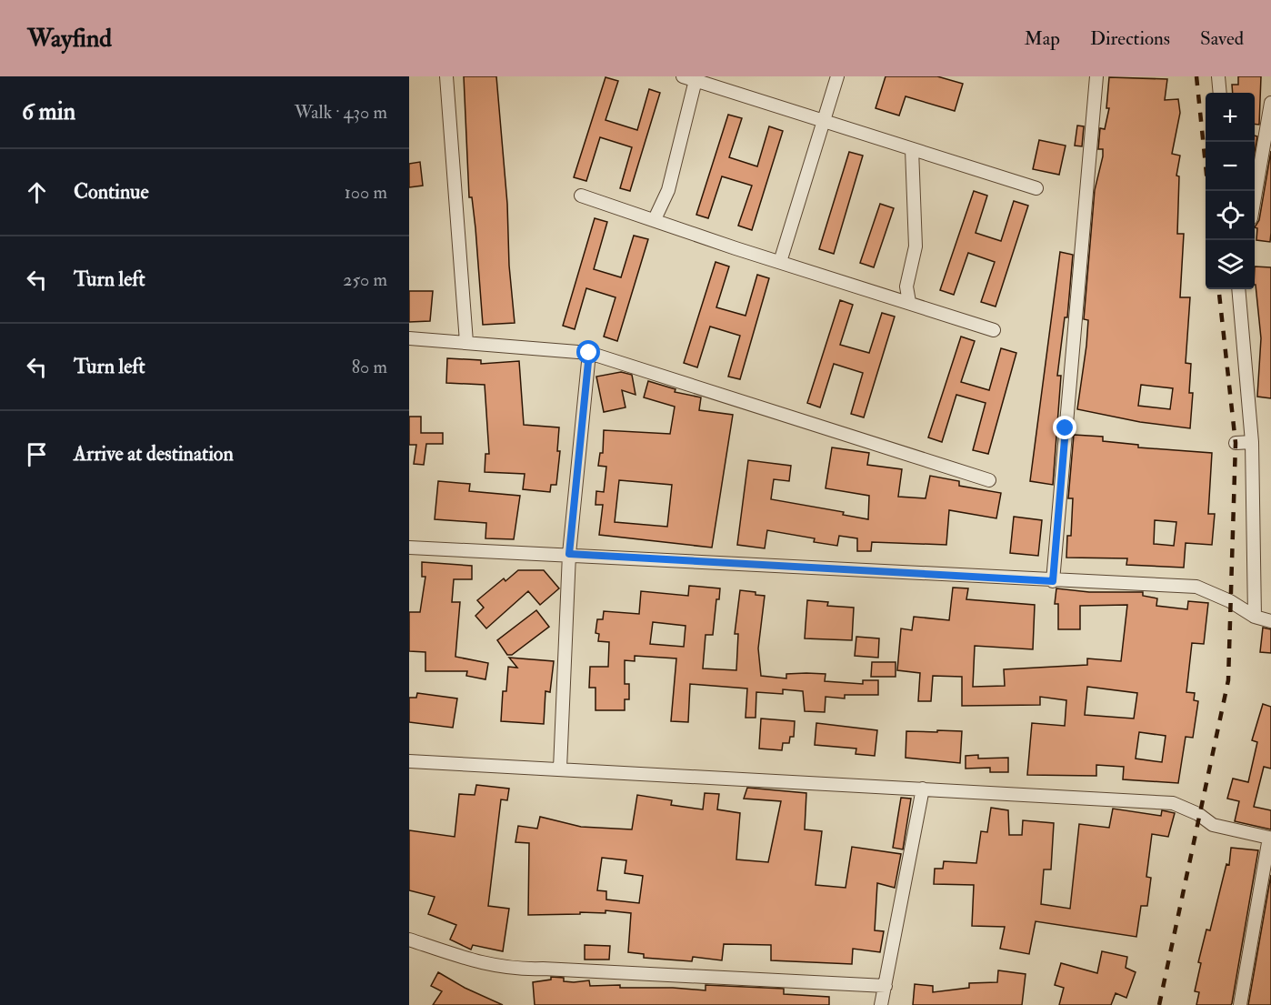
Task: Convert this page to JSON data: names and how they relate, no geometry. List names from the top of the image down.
{
  "page": {
    "header": "Wayfind",
    "nav": ["Map", "Directions", "Saved"],
    "heading": ["6 min", "Walk · 430 m"],
    "map_buttons": ["+", "−"],
    "list": [
      ["Continue", "100 m"],
      ["Turn left", "250 m"],
      ["Turn left", "80 m"],
      "Arrive at destination"
    ]
  }
}
